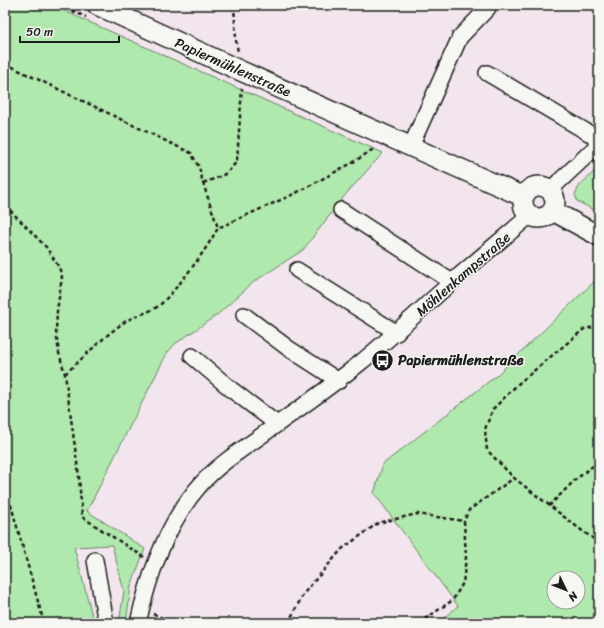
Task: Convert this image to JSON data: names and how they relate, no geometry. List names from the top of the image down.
{
  "streets": {
    "main road": ["Papiermühlenstraße"],
    "street": ["Möhlenkampstraße"]
  },
  "crossings": [
    ["Papiermühlenstraße", "Möhlenkampstraße"]
  ],
  "places": {
    "bus stop": ["Papiermühlenstraße"]
  },
  "scale_bar": "50 m",
  "north": "bottom right"
}
